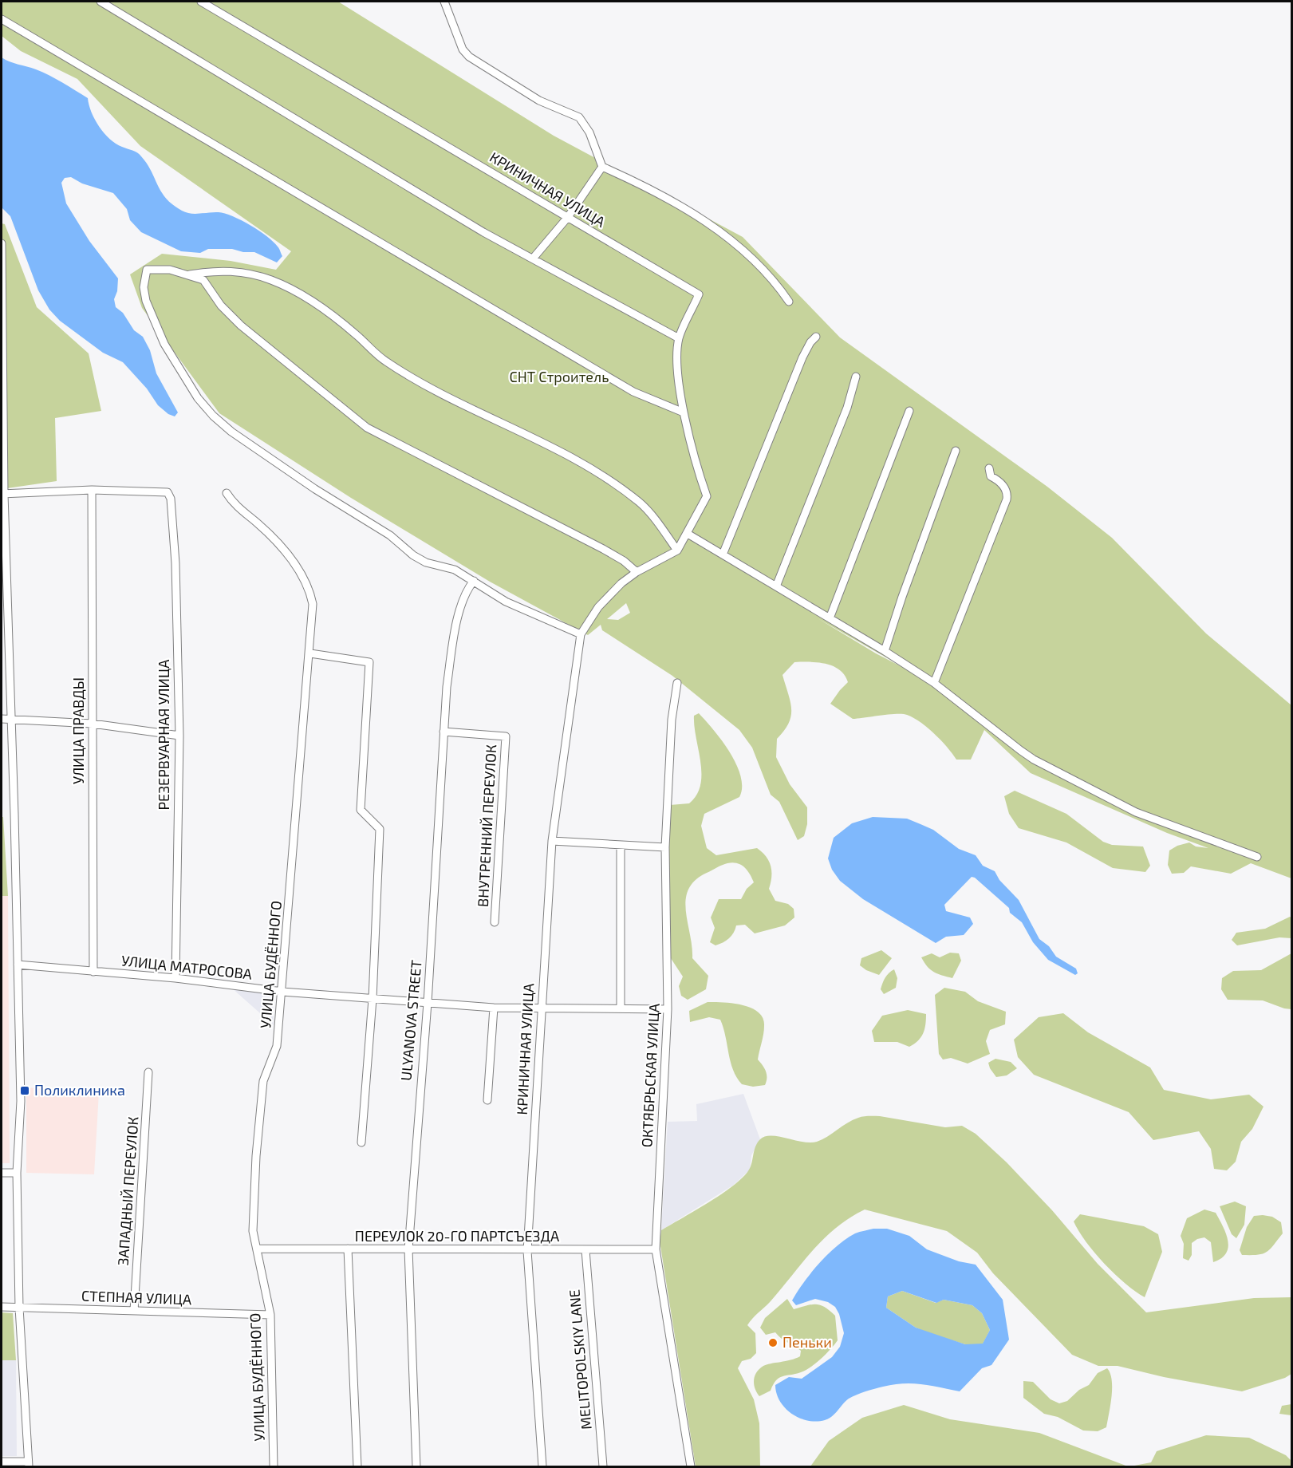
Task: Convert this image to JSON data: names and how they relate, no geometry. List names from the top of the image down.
{
  "streets": {
    "street": [
      "КРИНИЧНАЯ УЛИЦА",
      "УЛИЦА ПРАВДЫ",
      "РЕЗЕРВУАРНАЯ УЛИЦА",
      "ВНУТРЕННИЙ ПЕРЕУЛОК",
      "УЛИЦА БУДЁННОГО",
      "УЛИЦА МАТРОСОВА",
      "ULYANOVA STREET",
      "ОКТЯБРЬСКАЯ УЛИЦА",
      "ЗАПАДНЫЙ ПЕРЕУЛОК",
      "ПЕРЕУЛОК 20-ГО ПАРТСЪЕЗДА",
      "СТЕПНАЯ УЛИЦА",
      "MELITOPOLSKIY LANE"
    ]
  },
  "crossings": [
    ["КРИНИЧНАЯ УЛИЦА", "УЛИЦА МАТРОСОВА"],
    ["КРИНИЧНАЯ УЛИЦА", "ПЕРЕУЛОК 20-ГО ПАРТСЪЕЗДА"],
    ["УЛИЦА ПРАВДЫ", "РЕЗЕРВУАРНАЯ УЛИЦА"],
    ["УЛИЦА ПРАВДЫ", "УЛИЦА МАТРОСОВА"],
    ["РЕЗЕРВУАРНАЯ УЛИЦА", "УЛИЦА МАТРОСОВА"],
    ["ВНУТРЕННИЙ ПЕРЕУЛОК", "ULYANOVA STREET"],
    ["УЛИЦА БУДЁННОГО", "УЛИЦА МАТРОСОВА"],
    ["УЛИЦА БУДЁННОГО", "ПЕРЕУЛОК 20-ГО ПАРТСЪЕЗДА"],
    ["УЛИЦА БУДЁННОГО", "СТЕПНАЯ УЛИЦА"],
    ["УЛИЦА МАТРОСОВА", "ULYANOVA STREET"],
    ["УЛИЦА МАТРОСОВА", "ОКТЯБРЬСКАЯ УЛИЦА"],
    ["ULYANOVA STREET", "ПЕРЕУЛОК 20-ГО ПАРТСЪЕЗДА"],
    ["ОКТЯБРЬСКАЯ УЛИЦА", "ПЕРЕУЛОК 20-ГО ПАРТСЪЕЗДА"],
    ["ЗАПАДНЫЙ ПЕРЕУЛОК", "СТЕПНАЯ УЛИЦА"],
    ["ПЕРЕУЛОК 20-ГО ПАРТСЪЕЗДА", "MELITOPOLSKIY LANE"]
  ],
  "parks": ["СНТ Строитель"],
  "places": {
    "transit": ["Поликлиника"],
    "other": ["Пеньки"]
  }
}
